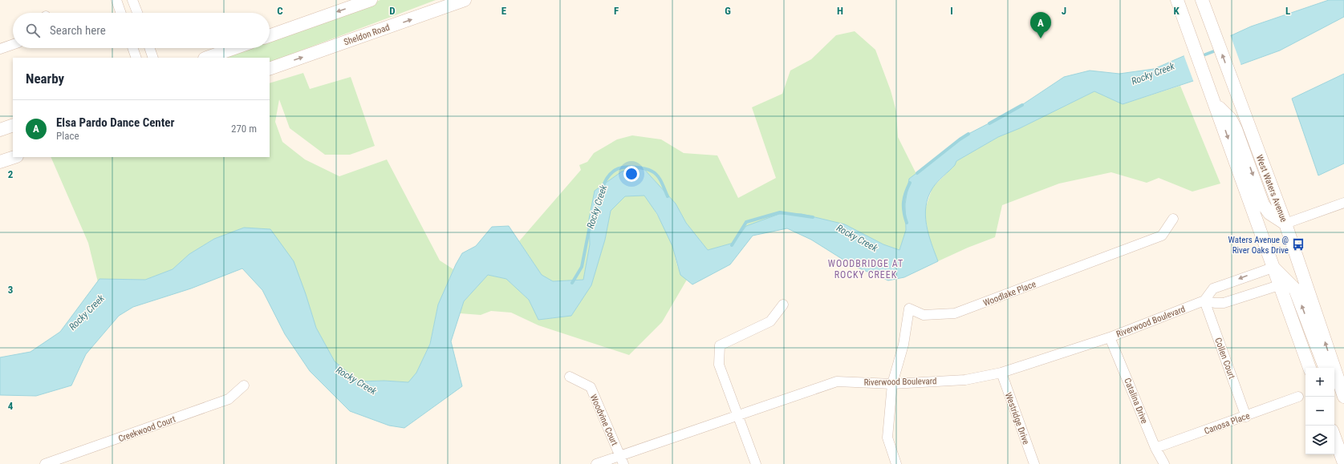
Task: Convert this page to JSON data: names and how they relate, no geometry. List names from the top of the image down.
{
  "streets": {
    "main road": ["Sheldon Road", "West Waters Avenue"],
    "street": [
      "Woodlake Place",
      "Riverwood Boulevard",
      "Collen Court",
      "Catalina Drive",
      "Westridge Drive",
      "Woodvine Court",
      "Canosa Place",
      "Creekwood Court"
    ]
  },
  "crossings": [
    ["Woodlake Place", "Riverwood Boulevard"],
    ["Riverwood Boulevard", "Collen Court"],
    ["Riverwood Boulevard", "Catalina Drive"],
    ["Riverwood Boulevard", "Westridge Drive"],
    ["Riverwood Boulevard", "Woodvine Court"],
    ["Collen Court", "Canosa Place"],
    ["Catalina Drive", "Canosa Place"]
  ],
  "districts": ["WOODBRIDGE AT ROCKY CREEK"],
  "water": ["Rocky Creek"],
  "places": {
    "bus stop": ["Waters Avenue @ River Oaks Drive"]
  },
  "page": {
    "pins": "A",
    "search": "Search here",
    "heading": "Nearby",
    "list": [
      {
        "mark": "A",
        "name": "Elsa Pardo Dance Center",
        "note": "Place",
        "value": "270 m"
      }
    ],
    "map_buttons": ["+", "−"]
  },
  "grid": {
    "columns": [
      "C",
      "D",
      "E",
      "F",
      "G",
      "H",
      "I",
      "J",
      "K",
      "L"
    ],
    "rows": ["2", "3", "4"]
  }
}
